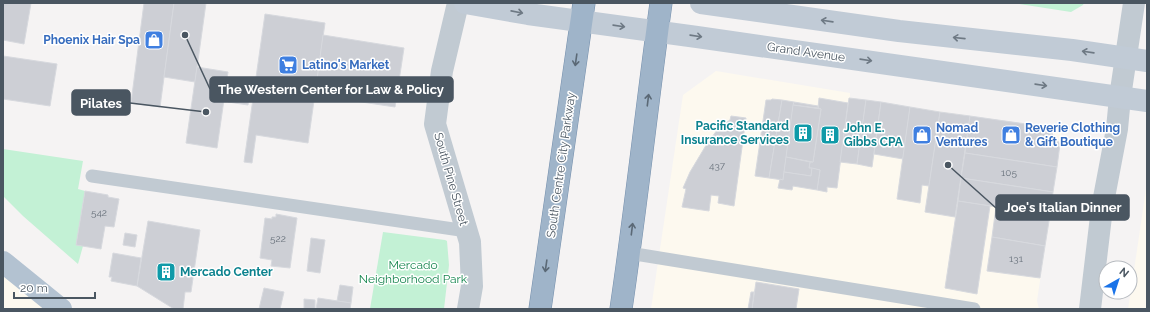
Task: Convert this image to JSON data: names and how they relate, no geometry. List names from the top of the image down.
{
  "streets": {
    "highway": ["South Centre City Parkway"],
    "main road": ["Grand Avenue"],
    "street": ["South Pine Street"]
  },
  "crossings": [
    ["Grand Avenue", "South Centre City Parkway"]
  ],
  "parks": ["Mercado Neighborhood Park"],
  "places": {
    "other": ["The Western Center for Law & Policy", "Pilates", "Joe's Italian Dinner"],
    "shop": ["Phoenix Hair Spa", "Nomad Ventures", "Reverie Clothing & Gift Boutique"],
    "supermarket": ["Latino's Market"],
    "building": ["Pacific Standard Insurance Services", "John E. Gibbs CPA", "Mercado Center"]
  },
  "house_numbers": [
    "437",
    "105",
    "542",
    "522",
    "131"
  ],
  "scale_bar": "20 m",
  "north": "top right"
}
